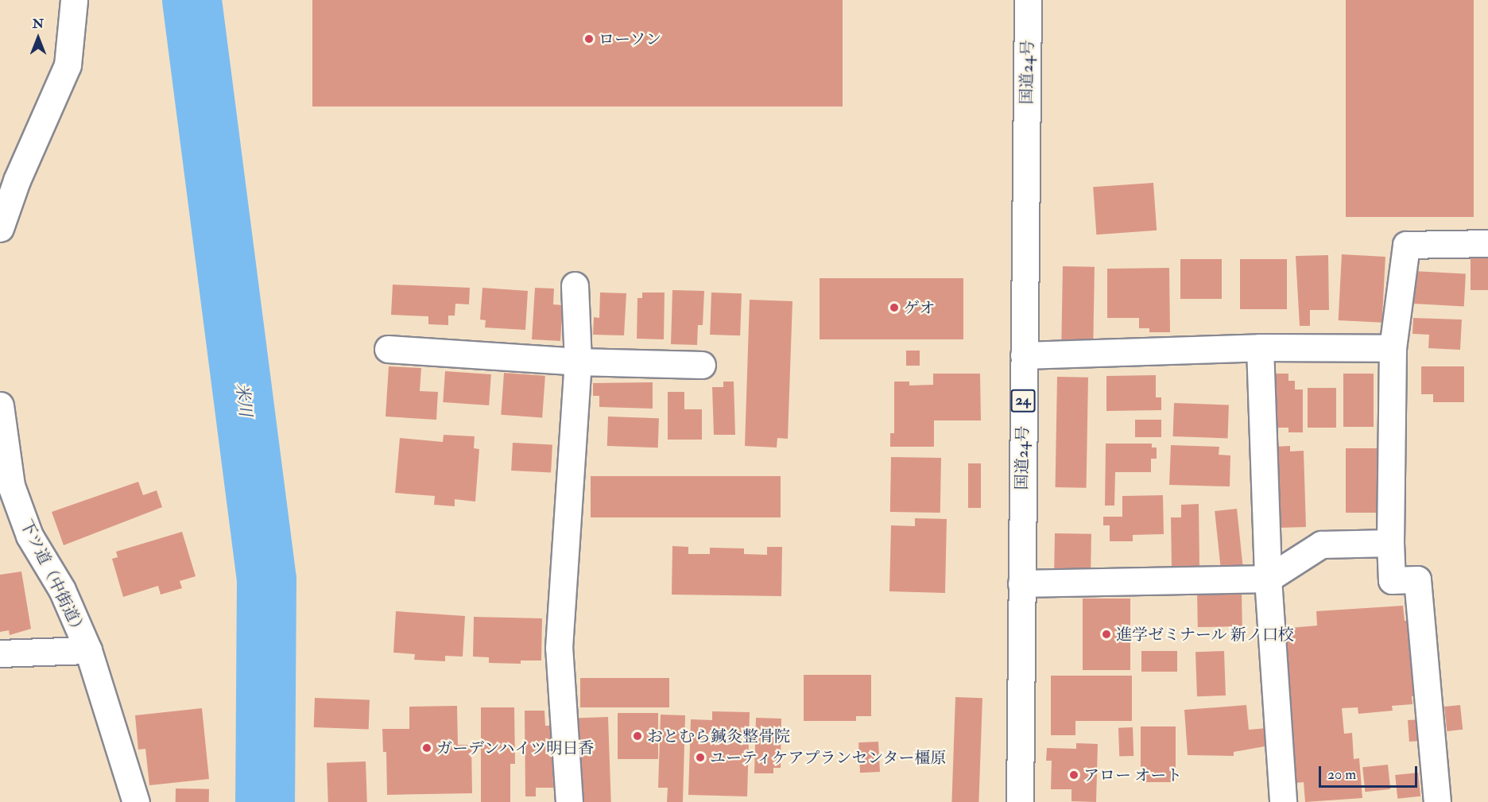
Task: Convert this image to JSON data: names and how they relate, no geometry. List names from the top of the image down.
{
  "streets": {
    "main road": ["国道24号", "24", "下ツ道（中街道）"]
  },
  "water": ["米川"],
  "places": [
    "ローソン",
    "ゲオ",
    "進学ゼミナール 新ノ口校",
    "おとむら鍼灸整骨院",
    "ガーデンハイツ明日香",
    "ユーティケアプランセンター橿原",
    "アロー オート"
  ],
  "scale_bar": "20 m",
  "north": "top"
}
